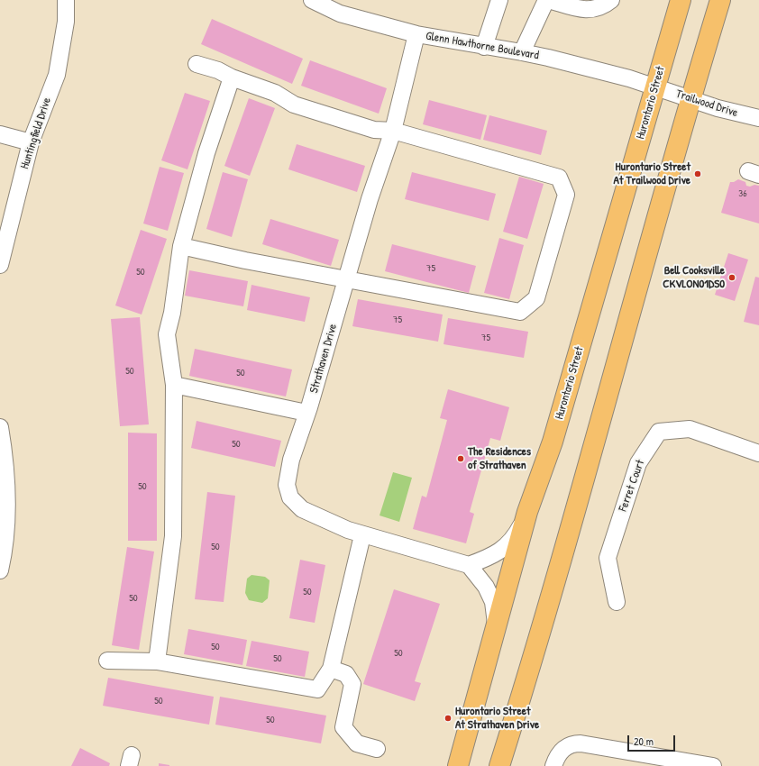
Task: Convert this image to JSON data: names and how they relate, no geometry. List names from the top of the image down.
{
  "streets": {
    "main road": ["Hurontario Street"],
    "street": [
      "Glenn Hawthorne Boulevard",
      "Trailwood Drive",
      "Huntingfield Drive",
      "Strathaven Drive",
      "Ferret Court"
    ]
  },
  "crossings": [
    ["Glenn Hawthorne Boulevard", "Hurontario Street"],
    ["Glenn Hawthorne Boulevard", "Trailwood Drive"],
    ["Glenn Hawthorne Boulevard", "Strathaven Drive"],
    ["Hurontario Street", "Trailwood Drive"]
  ],
  "places": [
    "Hurontario Street At Trailwood Drive",
    "Bell Cooksville CKVLON01DS0",
    "The Residences of Strathaven",
    "Hurontario Street At Strathaven Drive"
  ],
  "house_numbers": [
    "36",
    "75",
    "50",
    "75",
    "75",
    "50",
    "50",
    "50",
    "50",
    "50",
    "50",
    "50",
    "50",
    "50",
    "50",
    "50",
    "50"
  ],
  "scale_bar": "20 m"
}
